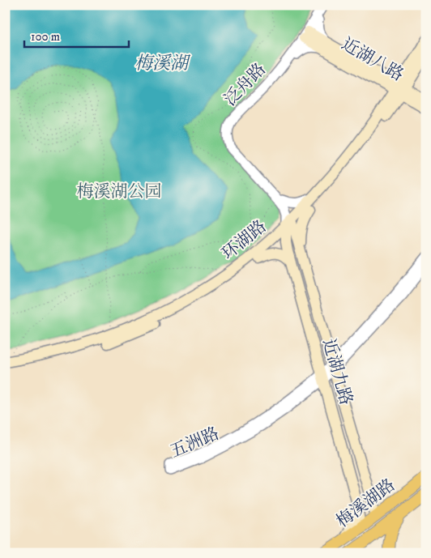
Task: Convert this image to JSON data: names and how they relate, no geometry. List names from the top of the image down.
{
  "streets": {
    "main road": [
      "近湖八路",
      "环湖路",
      "近湖九路",
      "梅溪湖路"
    ],
    "street": ["泛舟路", "五洲路"]
  },
  "crossings": [
    ["近湖八路", "泛舟路"],
    ["近湖八路", "环湖路"],
    ["泛舟路", "环湖路"],
    ["泛舟路", "近湖九路"],
    ["环湖路", "近湖九路"],
    ["近湖九路", "五洲路"],
    ["近湖九路", "梅溪湖路"]
  ],
  "water": ["梅溪湖"],
  "parks": ["梅溪湖公园"],
  "scale_bar": "100 m"
}
